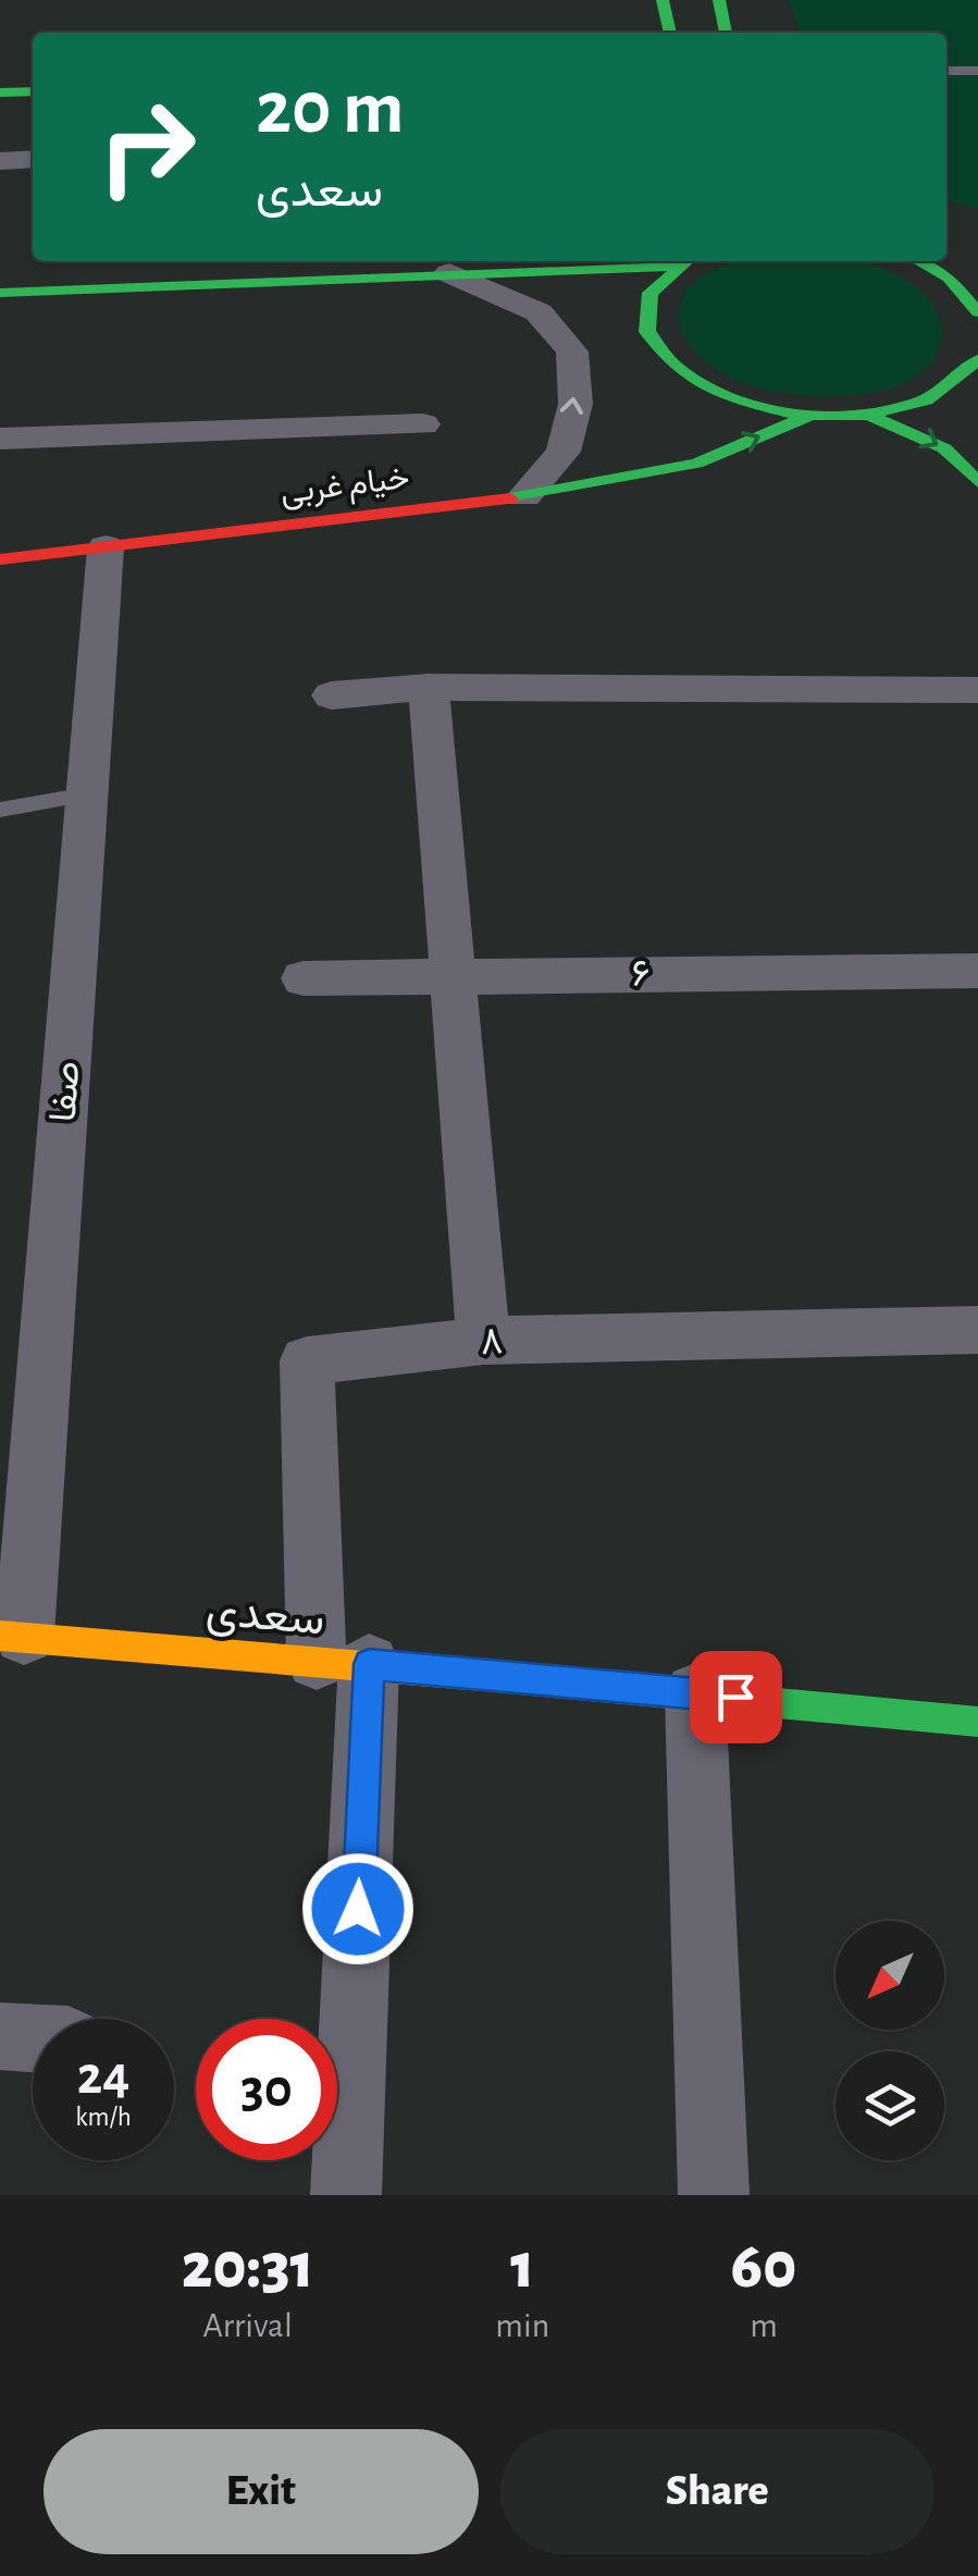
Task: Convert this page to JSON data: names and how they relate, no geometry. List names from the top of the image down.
{
  "streets": {
    "street": [
      "خیام غربی",
      "۶",
      "صفا",
      "۸",
      "سعدی"
    ]
  },
  "crossings": [
    ["خیام غربی", "صفا"],
    ["صفا", "سعدی"],
    ["۸", "سعدی"]
  ],
  "north": "bottom left",
  "page": {
    "turn": ["20 m", "سعدی"],
    "speed": "24 km/h",
    "limit": "30",
    "eta": [
      "20:31",
      "Arrival",
      "1",
      "min",
      "60",
      "m"
    ],
    "buttons": ["Exit", "Share"]
  }
}
